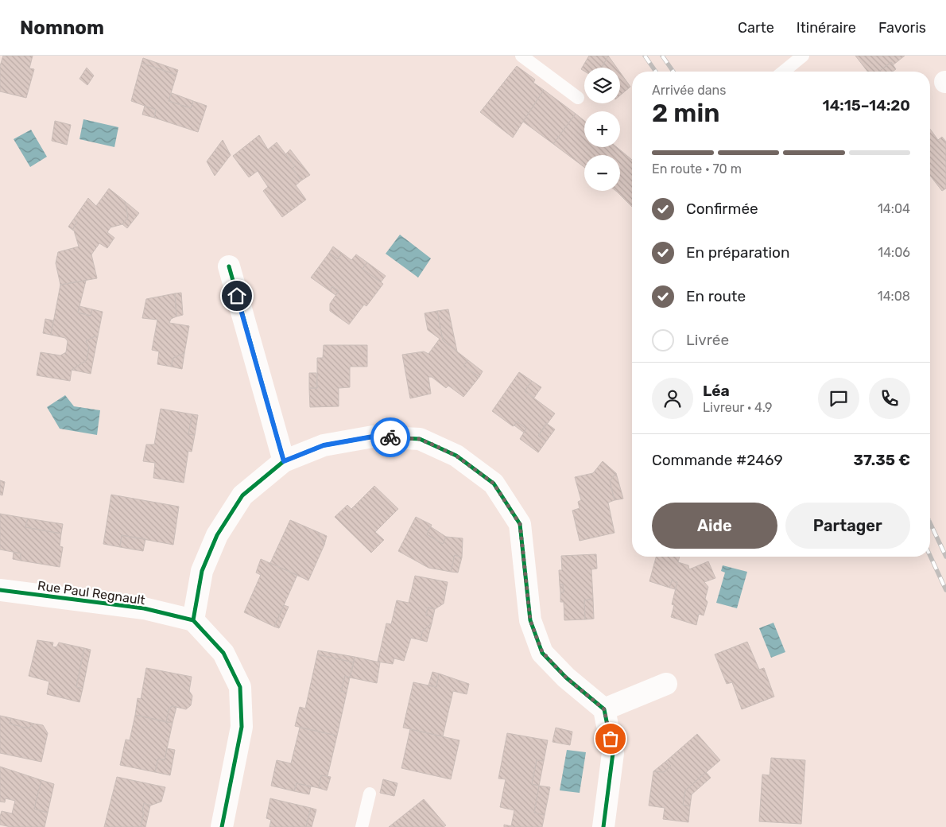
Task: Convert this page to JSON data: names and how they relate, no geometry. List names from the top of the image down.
{
  "streets": {
    "street": ["Rue Paul Regnault"]
  },
  "page": {
    "header": "Nomnom",
    "nav": ["Carte", "Itinéraire", "Favoris"],
    "map_buttons": ["+", "−"],
    "heading": ["2 min", "Arrivée dans", "14:15–14:20"],
    "panel": [
      "Léa",
      "Livreur · 4.9",
      "Commande #2469",
      "37.35 €"
    ],
    "bar": "En route · 70 m",
    "list": [
      ["Confirmée", "14:04"],
      ["En préparation", "14:06"],
      ["En route", "14:08"],
      "Livrée"
    ],
    "buttons": ["Aide", "Partager"]
  }
}
